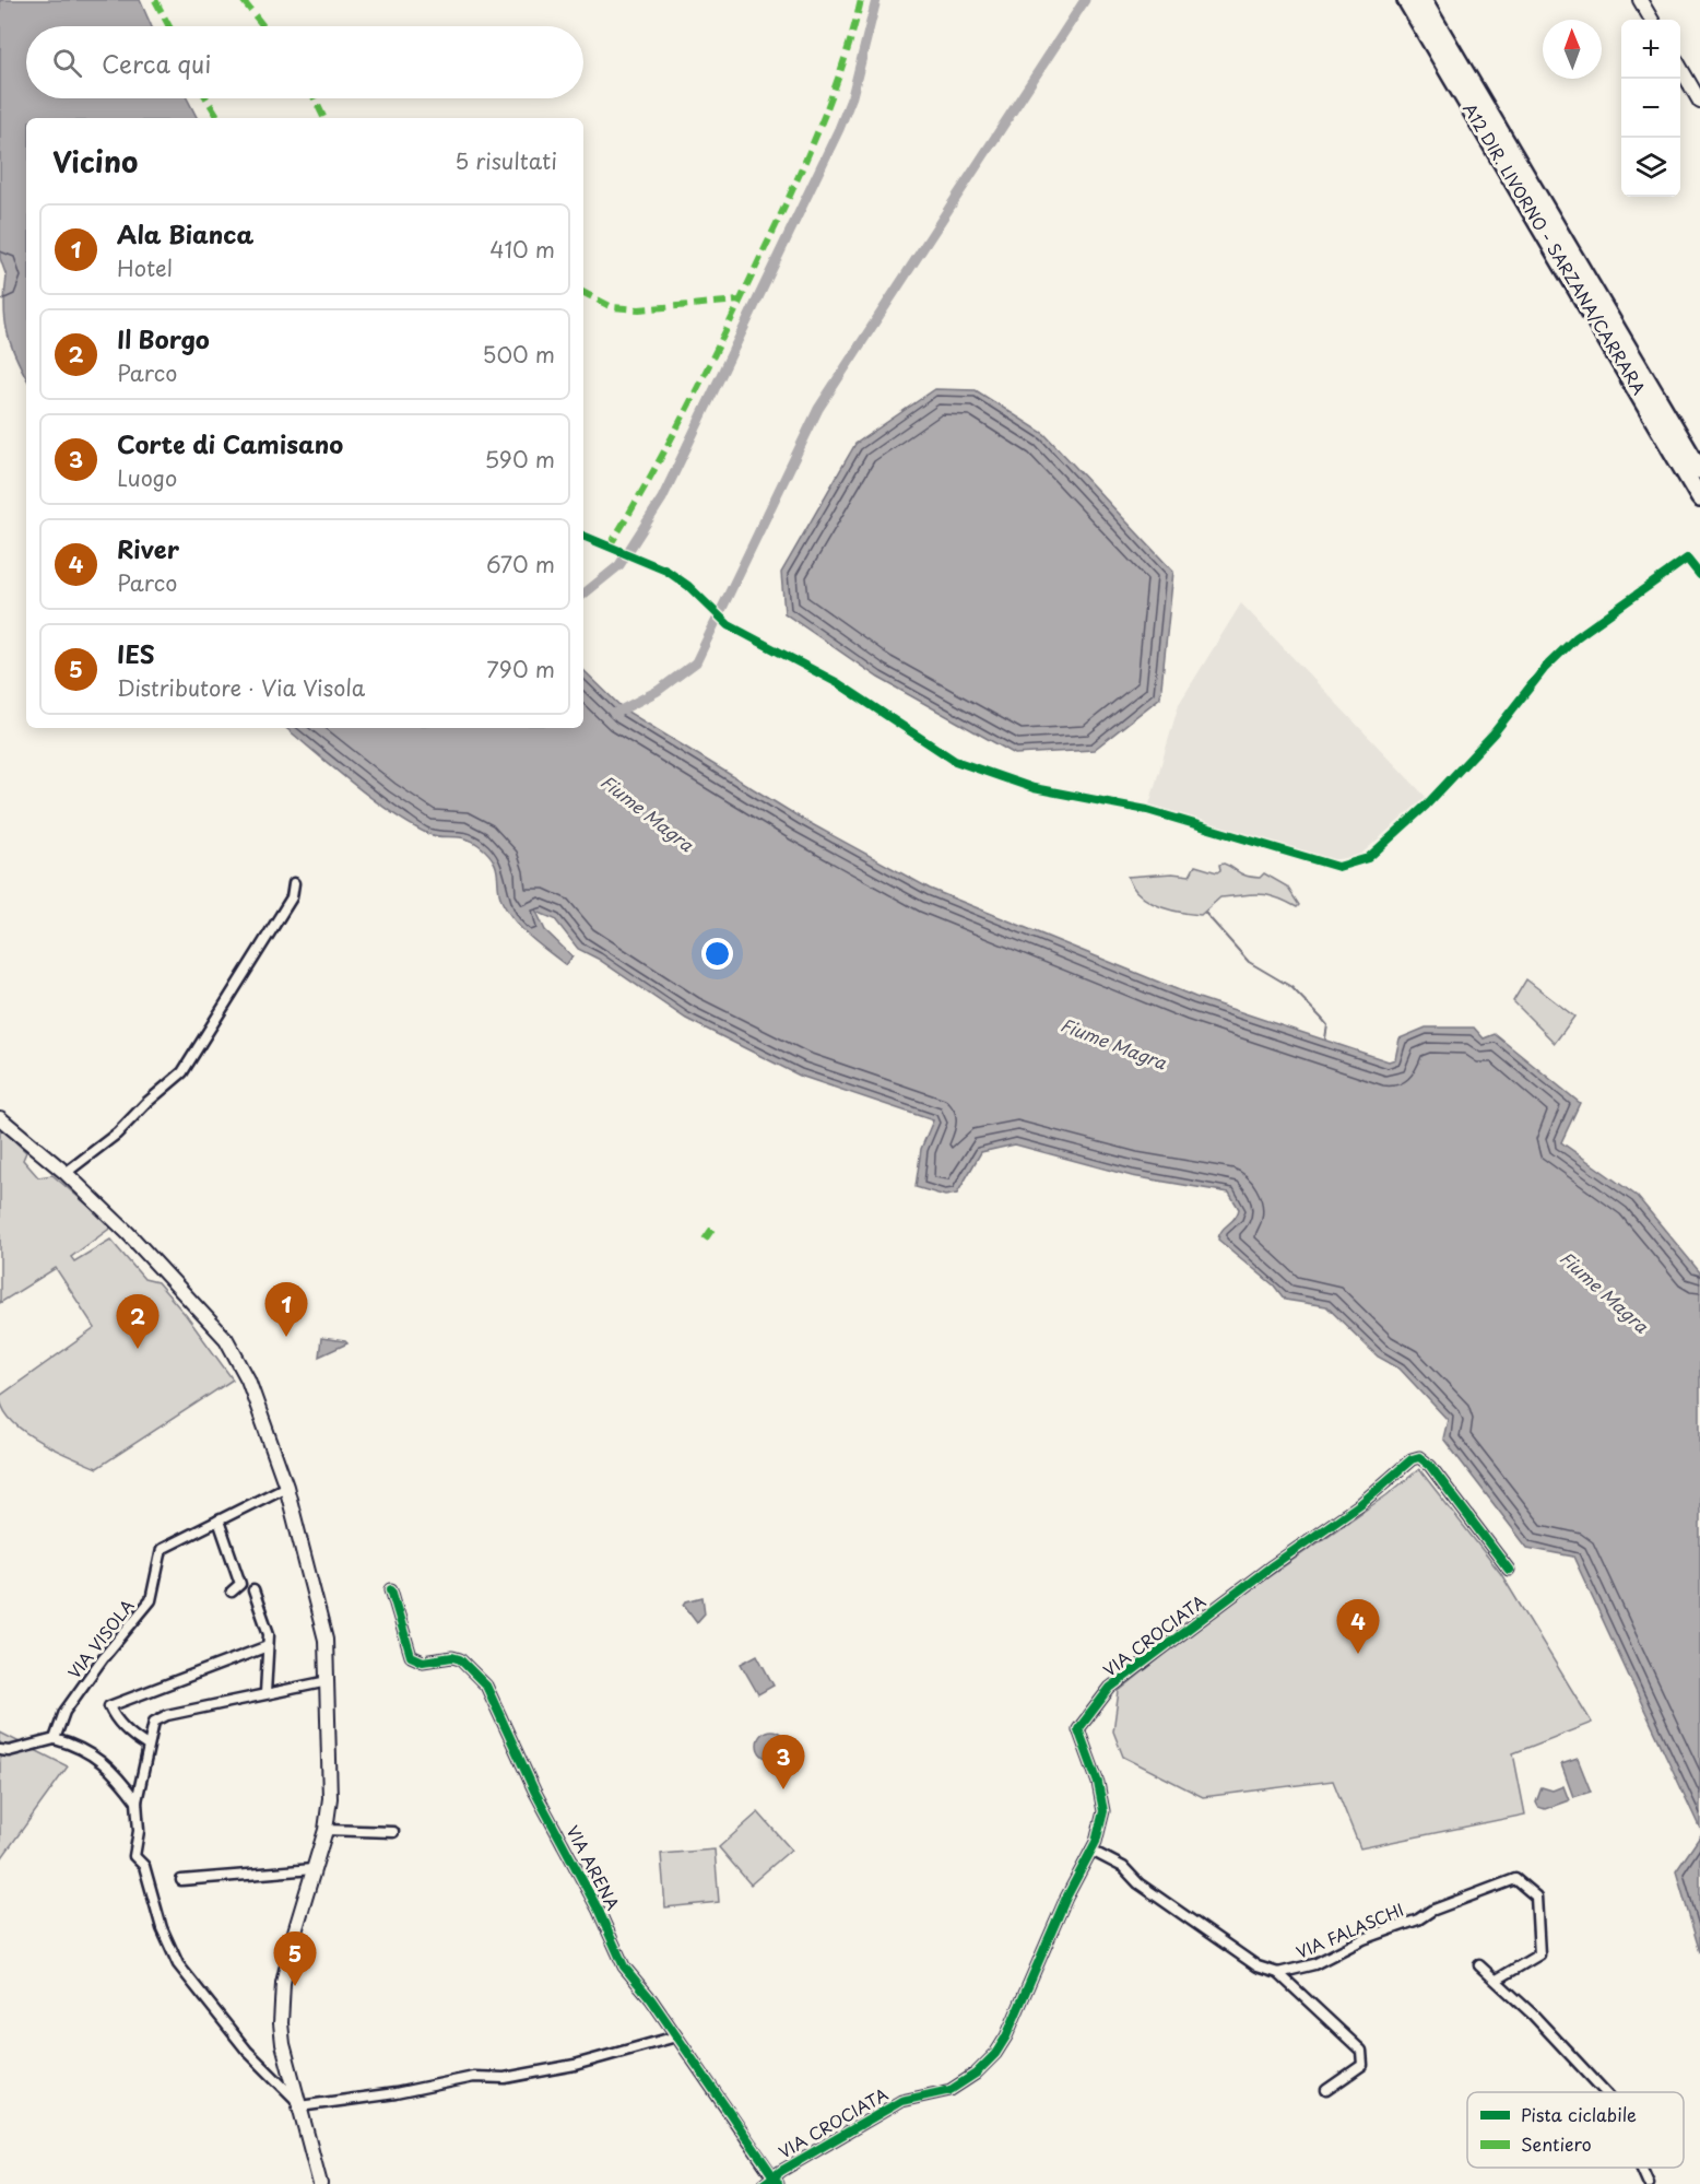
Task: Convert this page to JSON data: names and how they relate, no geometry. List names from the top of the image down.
{
  "streets": {
    "highway": ["A12 DIR. LIVORNO - SARZANA/CARRARA"],
    "street": [
      "VIA CROCIATA",
      "VIA VISOLA",
      "VIA ARENA",
      "VIA FALASCHI"
    ]
  },
  "crossings": [
    ["VIA CROCIATA", "VIA ARENA"],
    ["VIA CROCIATA", "VIA FALASCHI"]
  ],
  "water": ["Fiume Magra"],
  "legend": ["Pista ciclabile", "Sentiero"],
  "north": "top",
  "page": {
    "map_buttons": ["+", "−"],
    "search": "Cerca qui",
    "heading": ["Vicino", "5 risultati"],
    "list": [
      {
        "mark": "1",
        "name": "Ala Bianca",
        "note": "Hotel",
        "value": "410 m"
      },
      {
        "mark": "2",
        "name": "Il Borgo",
        "note": "Parco",
        "value": "500 m"
      },
      {
        "mark": "3",
        "name": "Corte di Camisano",
        "note": "Luogo",
        "value": "590 m"
      },
      {
        "mark": "4",
        "name": "River",
        "note": "Parco",
        "value": "670 m"
      },
      {
        "mark": "5",
        "name": "IES",
        "note": "Distributore · Via Visola",
        "value": "790 m"
      }
    ],
    "pins": [
      "1",
      "2",
      "4",
      "3",
      "5"
    ]
  }
}
